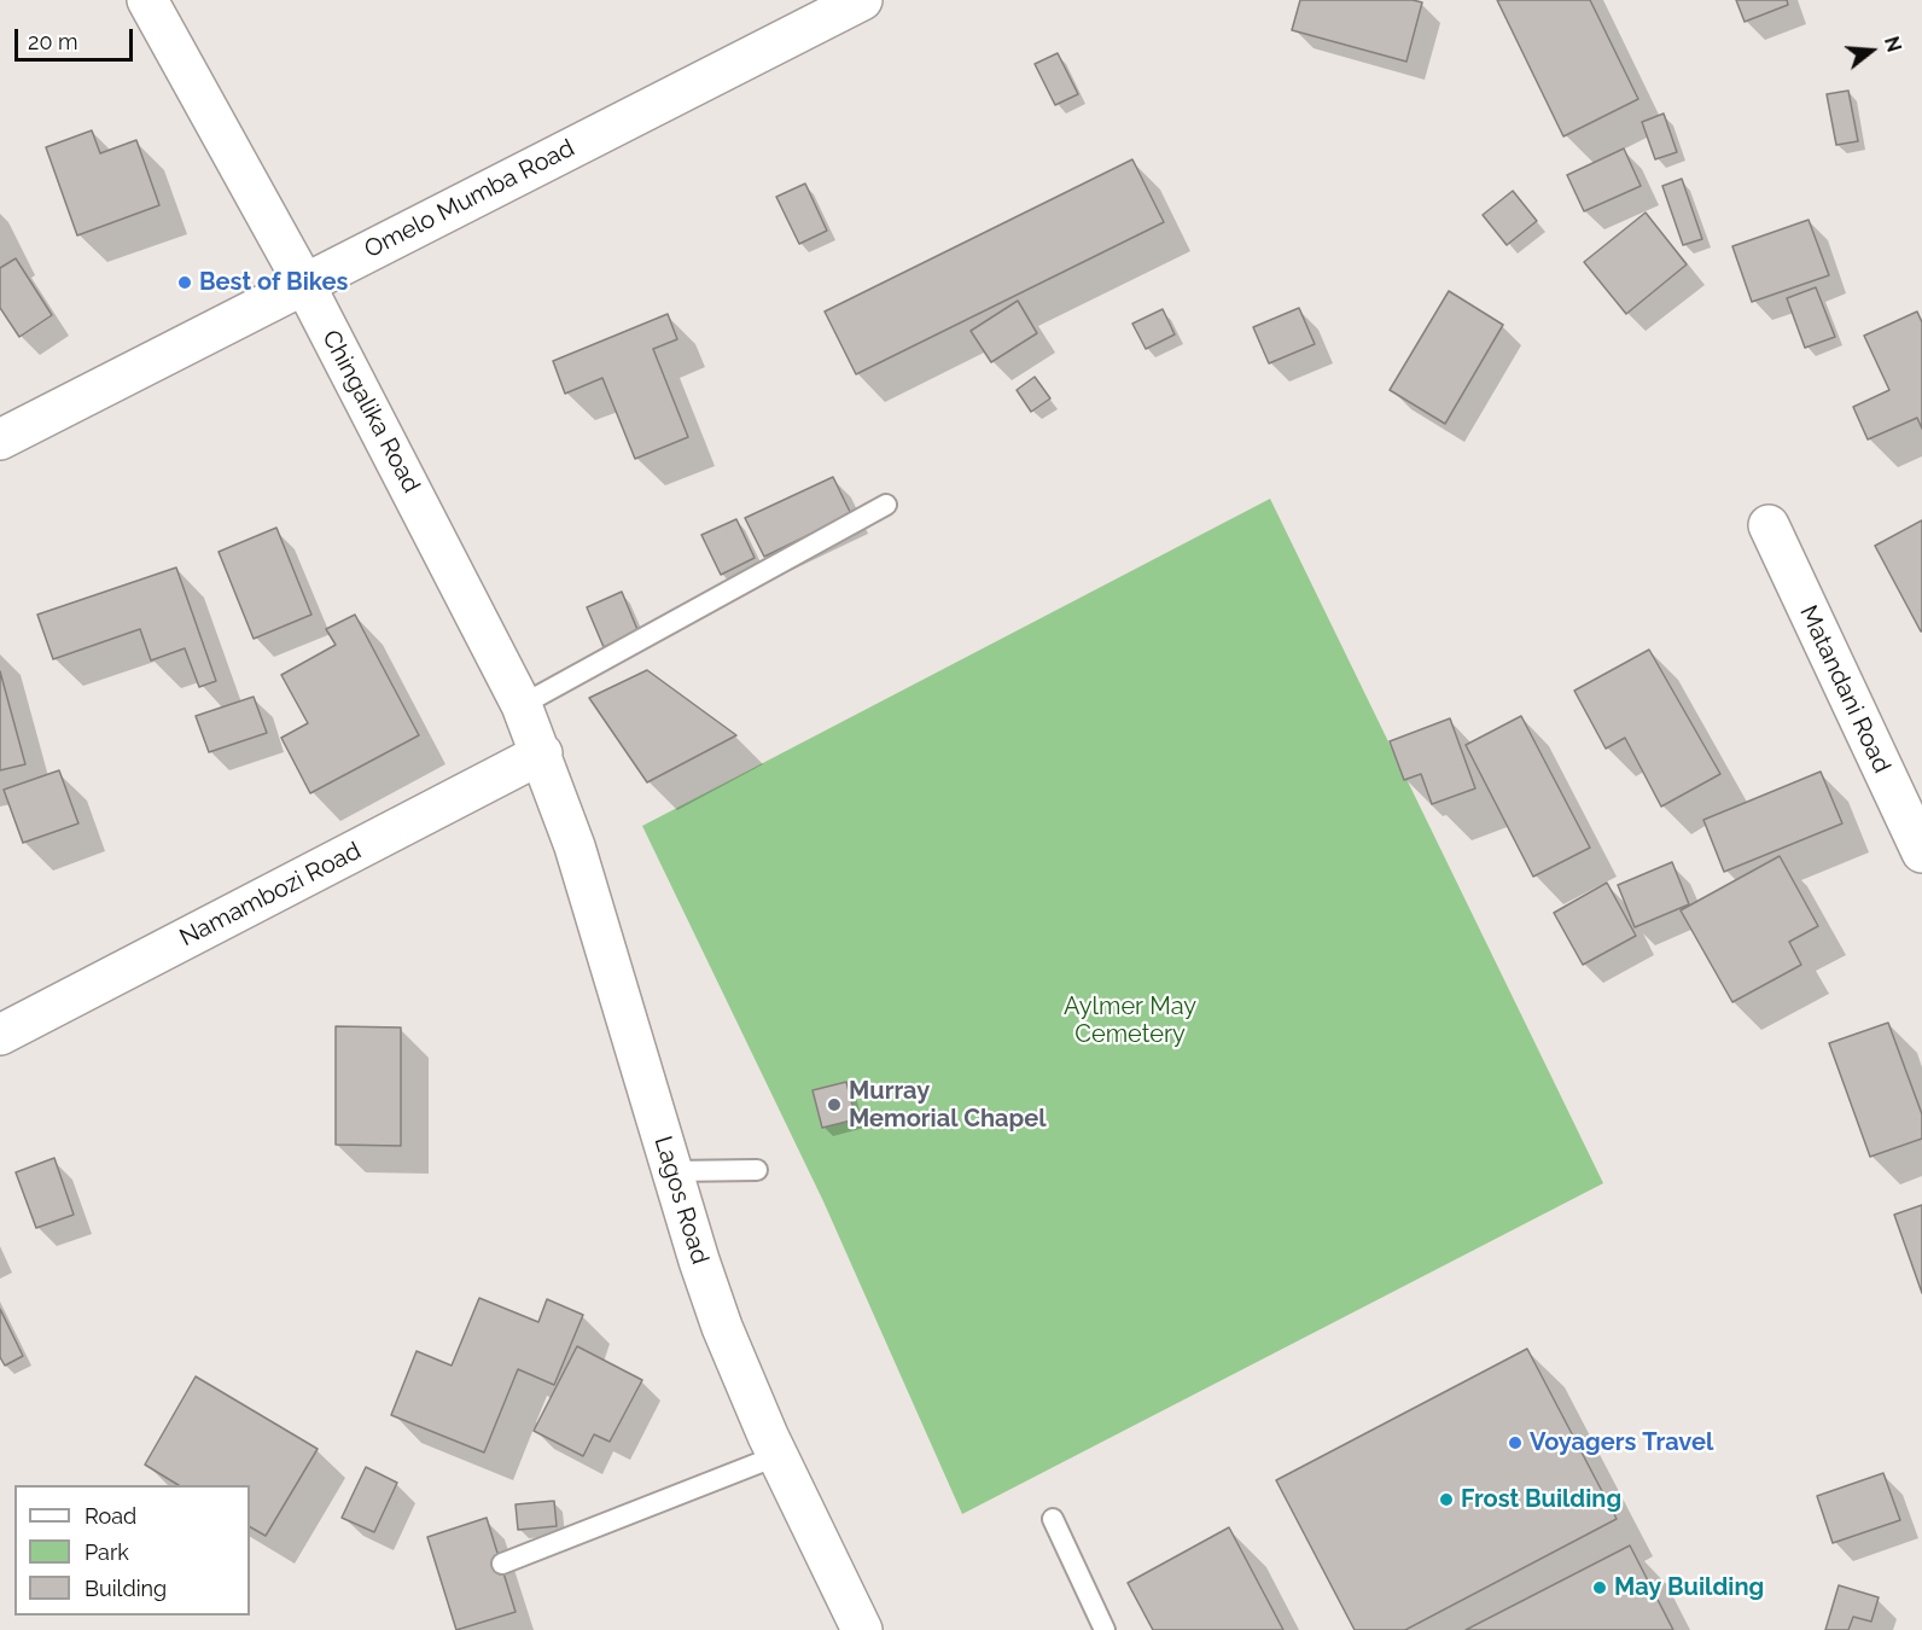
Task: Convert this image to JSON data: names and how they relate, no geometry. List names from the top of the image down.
{
  "streets": {
    "street": [
      "Omelo Mumba Road",
      "Chingalika Road",
      "Matandani Road",
      "Namambozi Road",
      "Lagos Road"
    ]
  },
  "crossings": [
    ["Omelo Mumba Road", "Chingalika Road"],
    ["Chingalika Road", "Namambozi Road"],
    ["Chingalika Road", "Lagos Road"],
    ["Namambozi Road", "Lagos Road"]
  ],
  "parks": ["Aylmer May Cemetery"],
  "places": [
    "Best of Bikes",
    "Murray Memorial Chapel",
    "Voyagers Travel",
    "Frost Building",
    "May Building"
  ],
  "legend": ["Road", "Park", "Building"],
  "scale_bar": "20 m",
  "north": "right"
}
